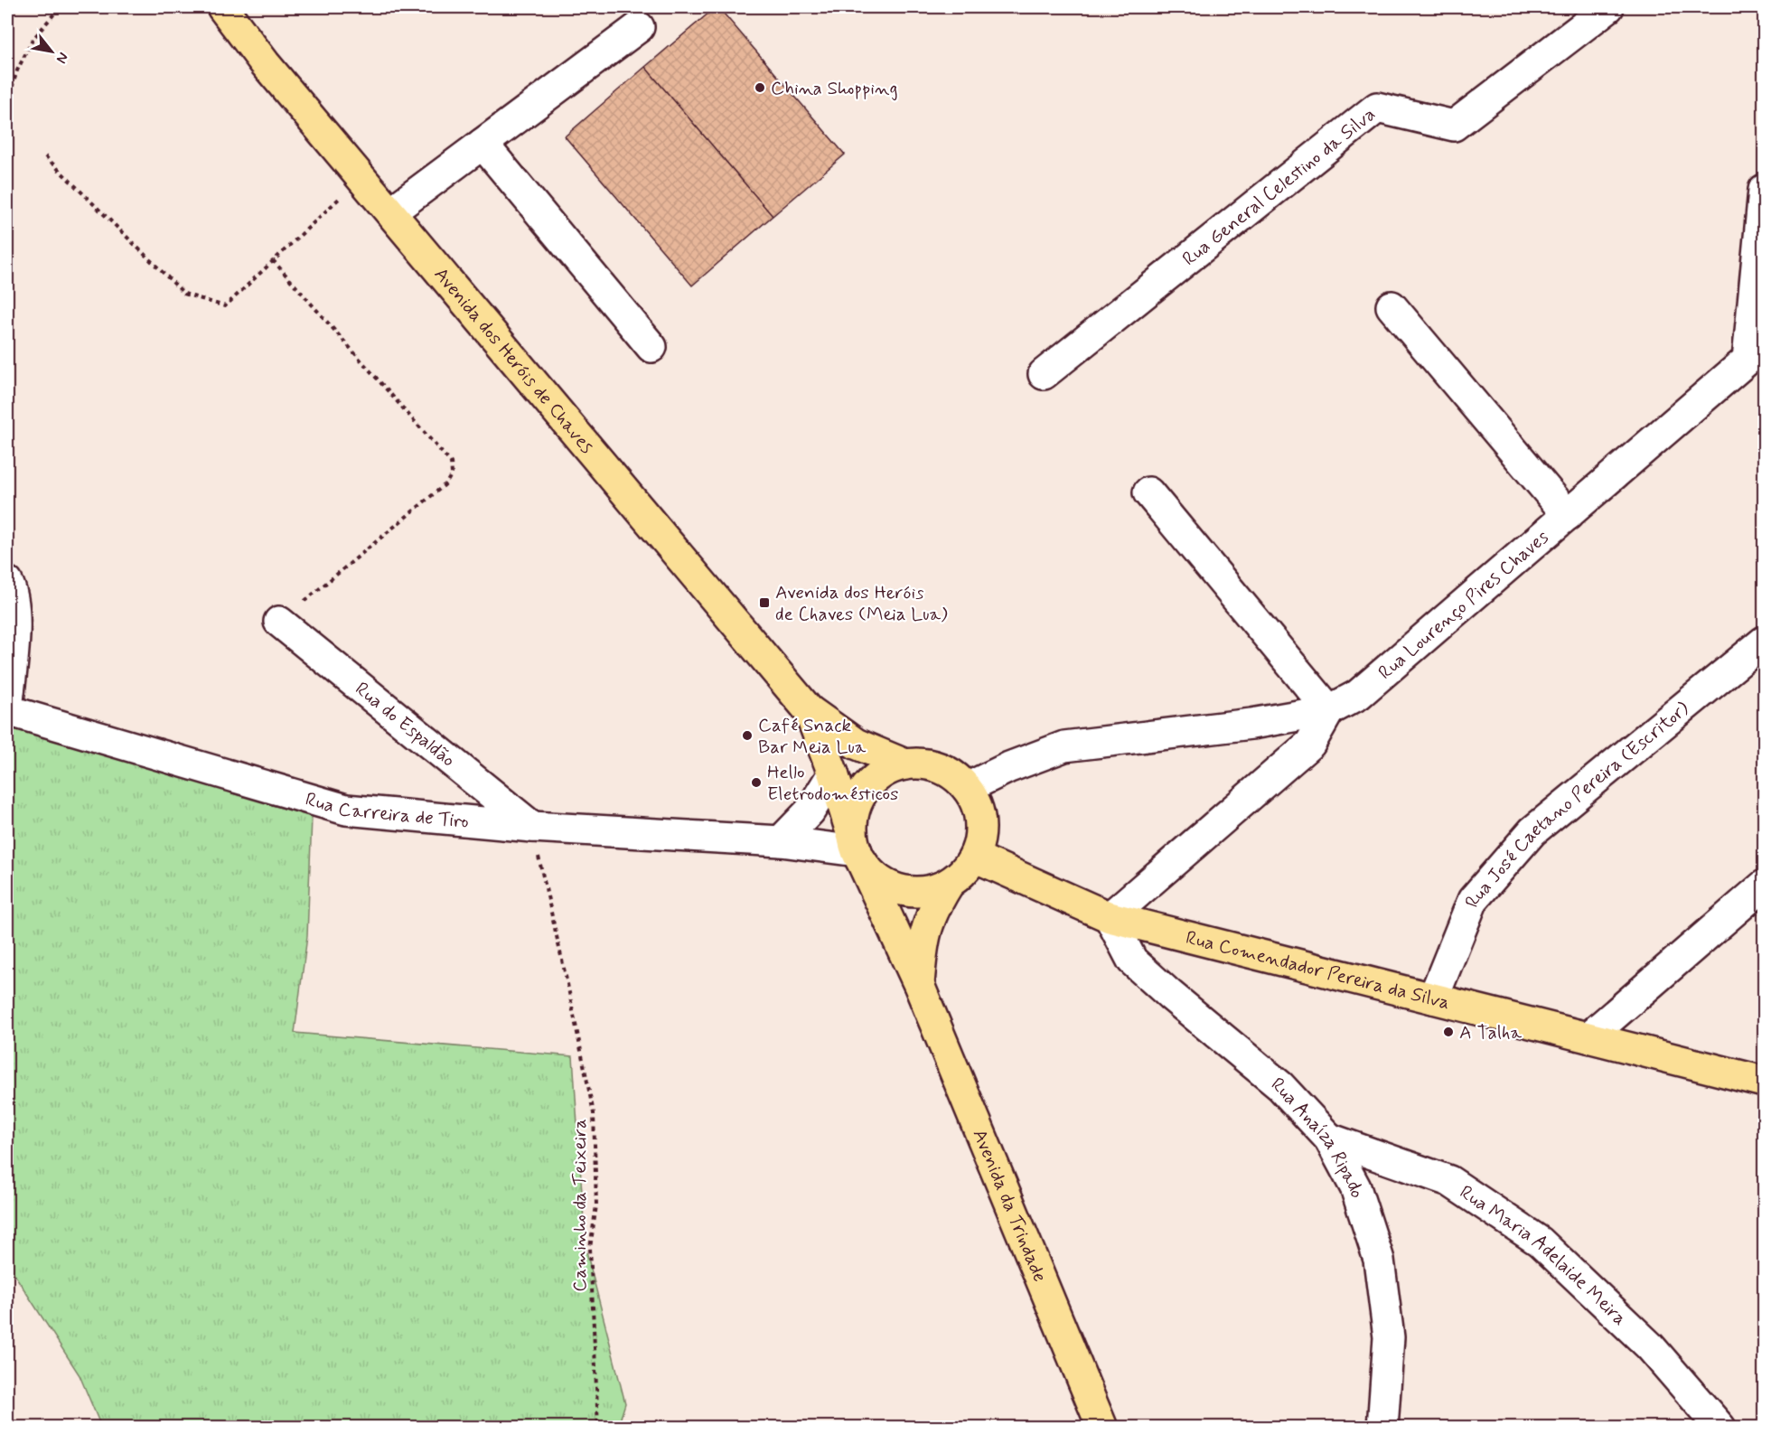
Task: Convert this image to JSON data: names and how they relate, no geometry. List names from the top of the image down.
{
  "streets": {
    "main road": ["Avenida dos Heróis de Chaves", "Rua Comendador Pereira da Silva", "Avenida da Trindade"],
    "street": [
      "Rua General Celestino da Silva",
      "Rua Lourenço Pires Chaves",
      "Rua do Espaldão",
      "Rua José Caetano Pereira (Escritor)",
      "Rua Carreira de Tiro",
      "Rua Anaíza Ripado",
      "Rua Maria Adelaide Meira"
    ],
    "path": ["Caminho da Teixeira"]
  },
  "crossings": [
    ["Avenida dos Heróis de Chaves", "Avenida da Trindade"],
    ["Rua Lourenço Pires Chaves", "Rua Carreira de Tiro"],
    ["Rua Lourenço Pires Chaves", "Rua Comendador Pereira da Silva"],
    ["Rua Lourenço Pires Chaves", "Avenida da Trindade"],
    ["Rua do Espaldão", "Rua Carreira de Tiro"],
    ["Rua do Espaldão", "Caminho da Teixeira"],
    ["Rua José Caetano Pereira (Escritor)", "Rua Comendador Pereira da Silva"],
    ["Rua Carreira de Tiro", "Rua Comendador Pereira da Silva"],
    ["Rua Carreira de Tiro", "Caminho da Teixeira"],
    ["Rua Carreira de Tiro", "Avenida da Trindade"],
    ["Rua Comendador Pereira da Silva", "Rua Anaíza Ripado"],
    ["Rua Comendador Pereira da Silva", "Avenida da Trindade"],
    ["Rua Anaíza Ripado", "Rua Maria Adelaide Meira"]
  ],
  "places": {
    "other": [
      "China Shopping",
      "Café Snack Bar Meia Lua",
      "Hello Eletrodomésticos",
      "A Talha"
    ],
    "transit": ["Avenida dos Heróis de Chaves (Meia Lua)"]
  },
  "north": "bottom right"
}
